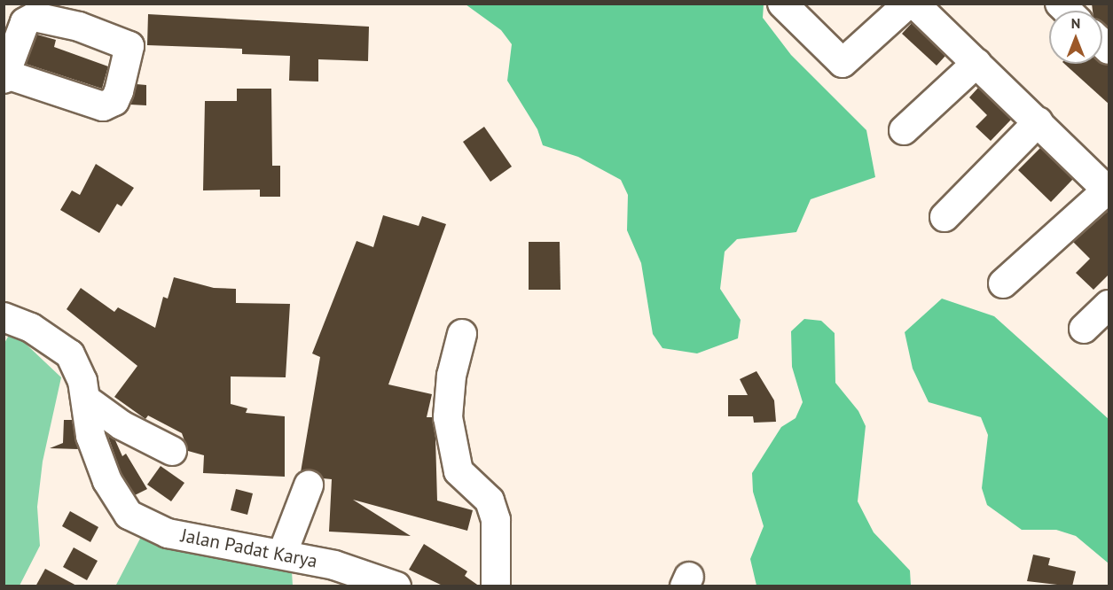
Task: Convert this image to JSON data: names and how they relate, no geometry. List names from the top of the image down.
{
  "streets": {
    "street": ["Jalan Padat Karya"]
  },
  "north": "top"
}
